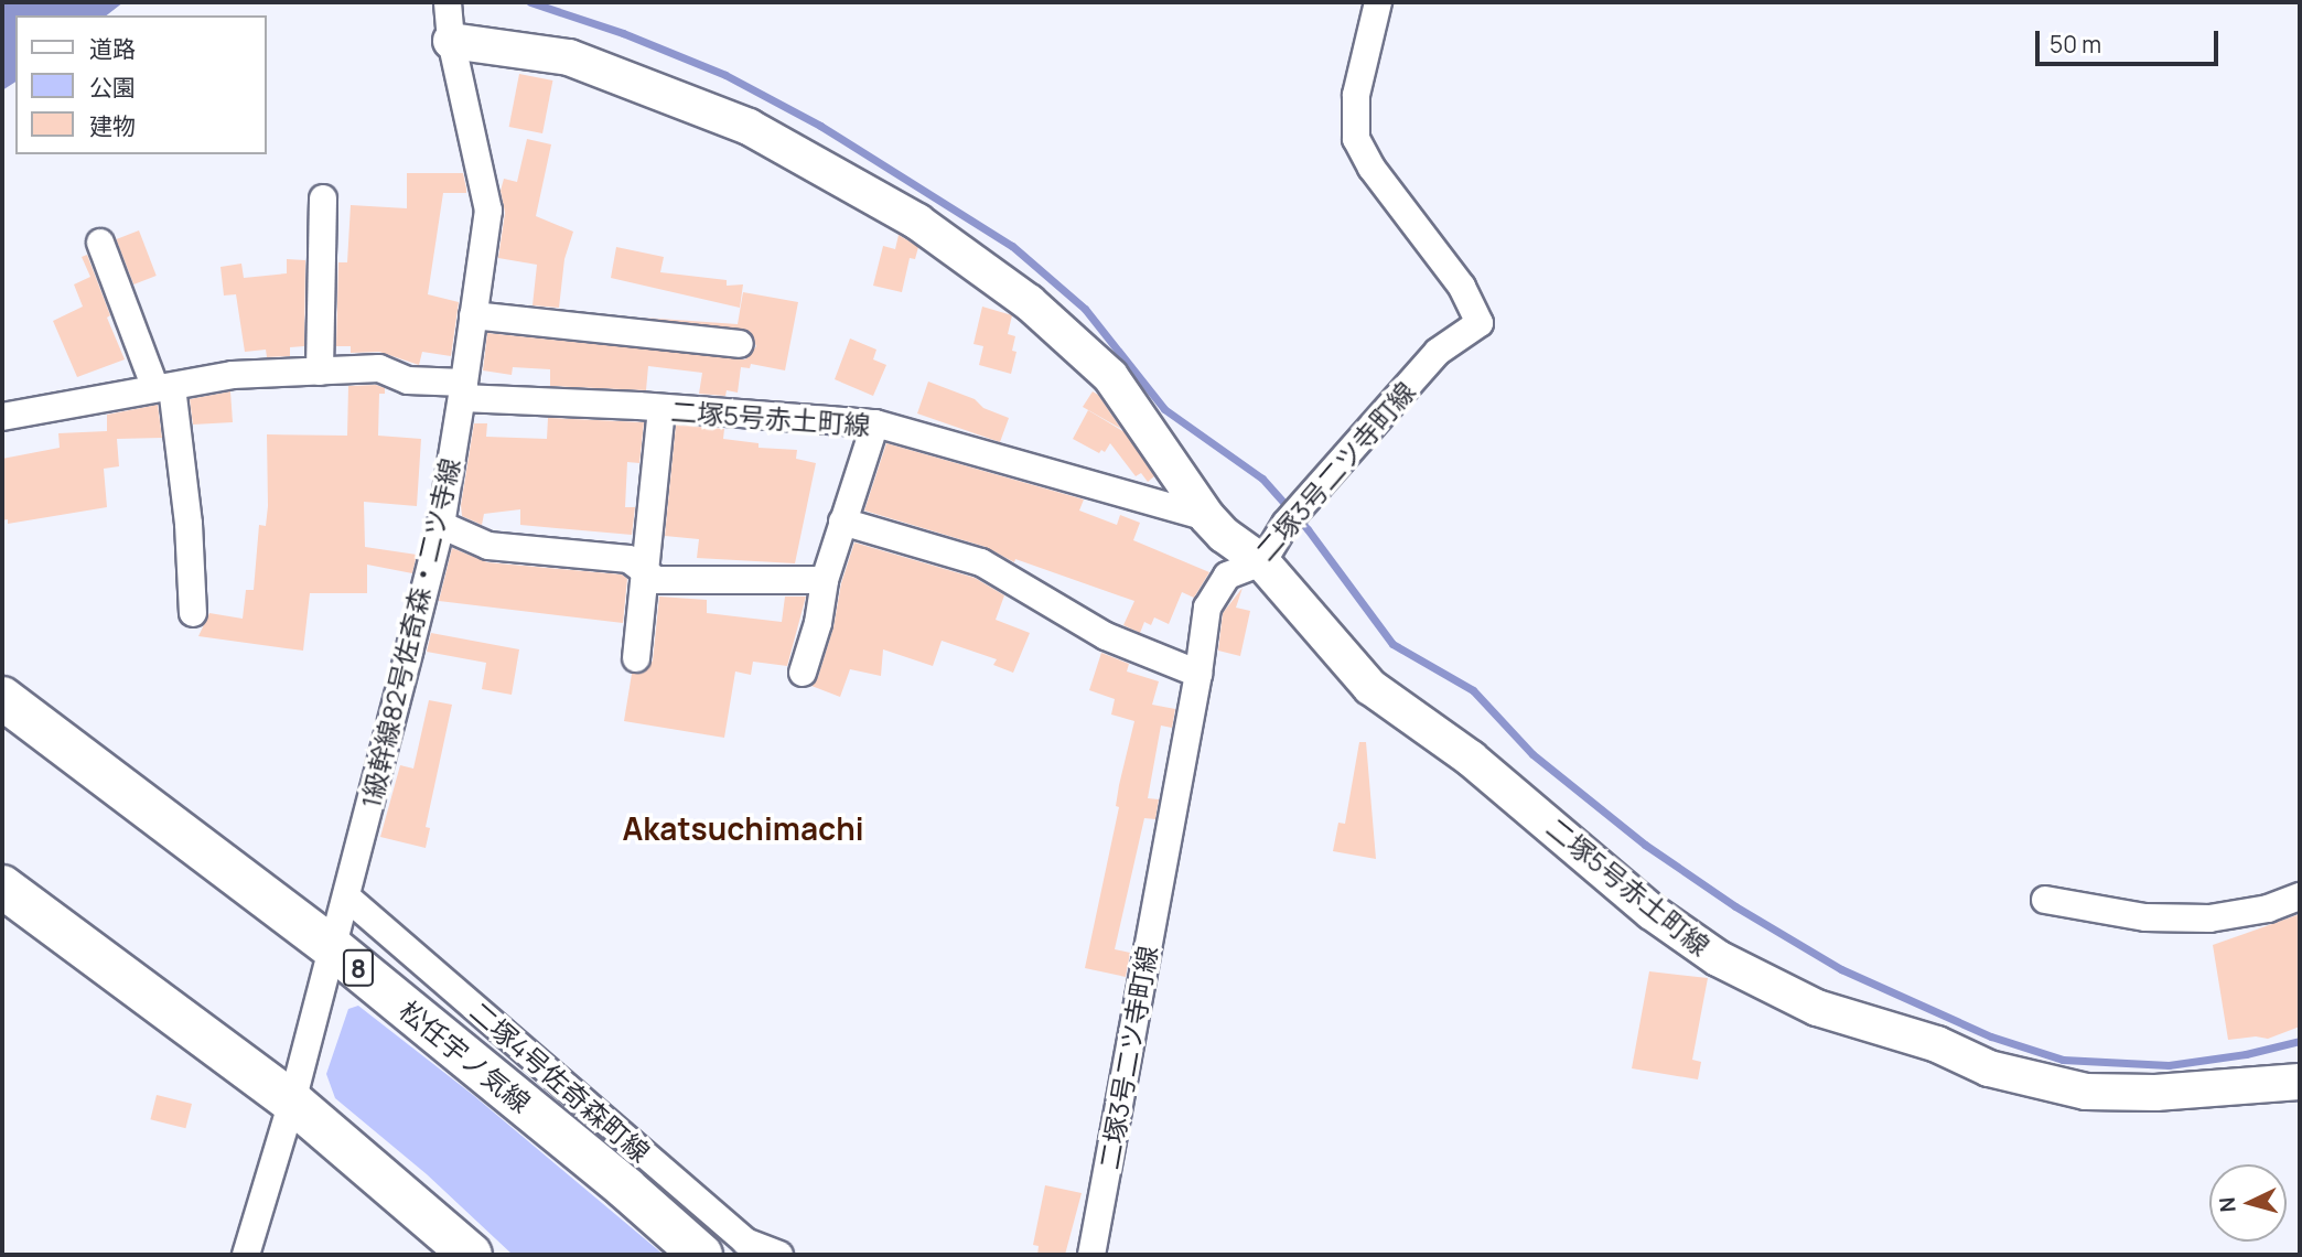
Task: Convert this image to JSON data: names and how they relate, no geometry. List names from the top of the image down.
{
  "streets": {
    "main road": ["8", "松任宇ノ気線"],
    "street": [
      "二塚5号赤土町線",
      "二塚3号二ツ寺町線",
      "1級幹線82号佐奇森・二ツ寺線",
      "二塚4号佐奇森町線"
    ]
  },
  "crossings": [
    ["二塚5号赤土町線", "二塚3号二ツ寺町線"],
    ["二塚5号赤土町線", "1級幹線82号佐奇森・二ツ寺線"],
    ["1級幹線82号佐奇森・二ツ寺線", "松任宇ノ気線"],
    ["1級幹線82号佐奇森・二ツ寺線", "二塚4号佐奇森町線"]
  ],
  "districts": ["Akatsuchimachi"],
  "legend": ["道路", "公園", "建物"],
  "scale_bar": "50 m",
  "north": "left"
}
